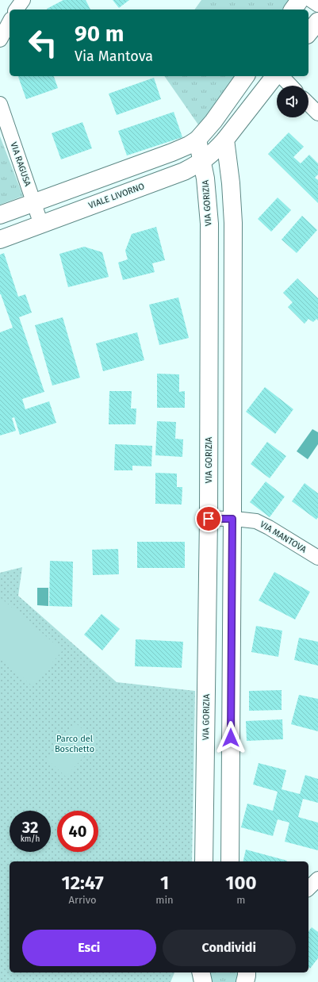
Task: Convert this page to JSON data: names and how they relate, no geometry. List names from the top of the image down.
{
  "streets": {
    "street": [
      "VIA RAGUSA",
      "VIALE LIVORNO",
      "VIA GORIZIA",
      "VIA MANTOVA"
    ]
  },
  "crossings": [
    ["VIA RAGUSA", "VIALE LIVORNO"],
    ["VIALE LIVORNO", "VIA GORIZIA"],
    ["VIA GORIZIA", "VIA MANTOVA"]
  ],
  "parks": ["Parco del Boschetto"],
  "page": {
    "turn": ["90 m", "Via Mantova"],
    "speed": "32 km/h",
    "limit": "40",
    "eta": [
      "12:47",
      "Arrivo",
      "1",
      "min",
      "100",
      "m"
    ],
    "buttons": ["Esci", "Condividi"]
  }
}
